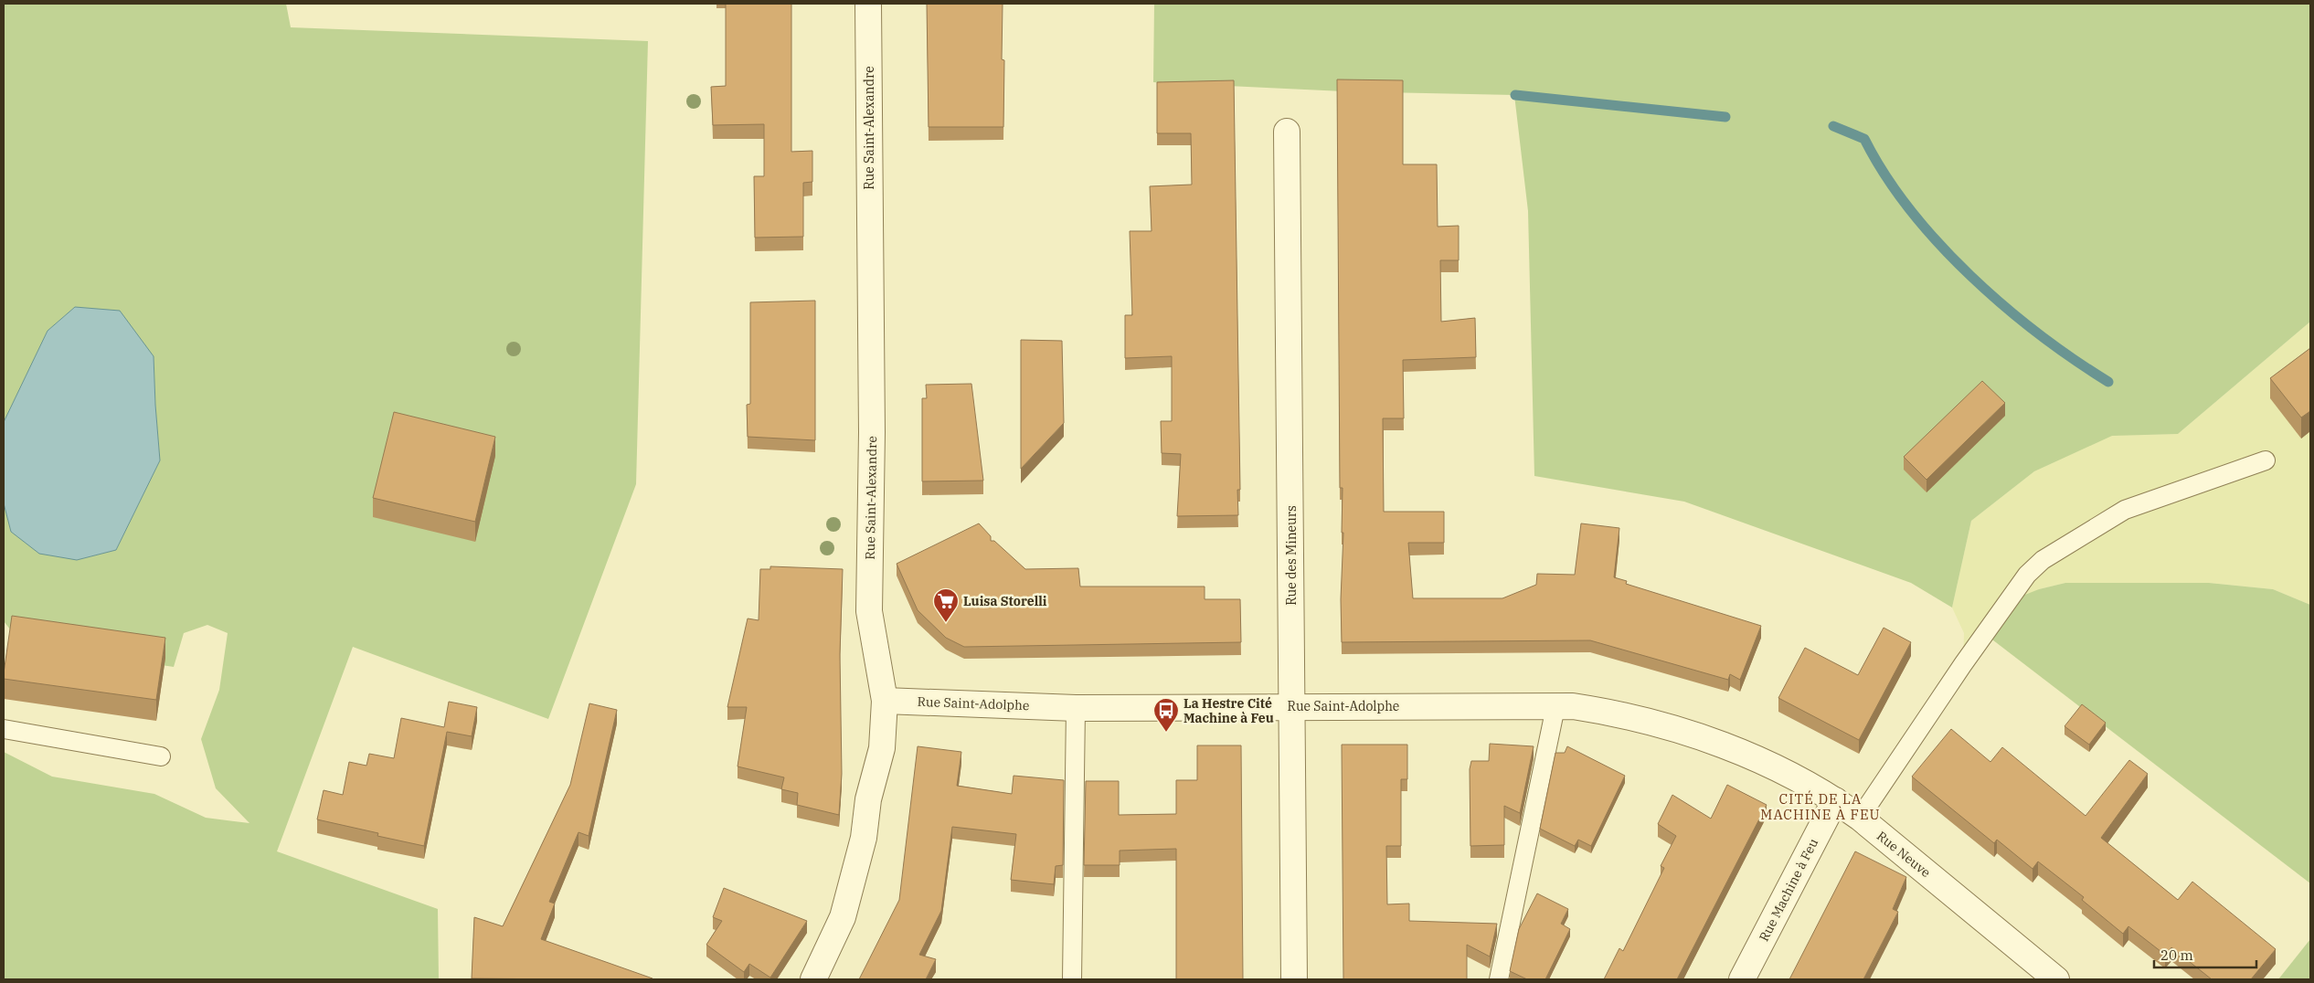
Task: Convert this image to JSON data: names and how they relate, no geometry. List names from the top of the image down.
{
  "streets": {
    "street": [
      "Rue Saint-Alexandre",
      "Rue des Mineurs",
      "Rue Saint-Adolphe",
      "Rue Neuve",
      "Rue Machine à Feu"
    ]
  },
  "crossings": [
    ["Rue Saint-Alexandre", "Rue Saint-Adolphe"],
    ["Rue des Mineurs", "Rue Saint-Adolphe"],
    ["Rue Saint-Adolphe", "Rue Neuve"],
    ["Rue Neuve", "Rue Machine à Feu"]
  ],
  "districts": ["CITÉ DE LA MACHINE À FEU"],
  "places": {
    "supermarket": ["Luisa Storelli"],
    "bus stop": ["La Hestre Cité Machine à Feu"]
  },
  "scale_bar": "20 m"
}
